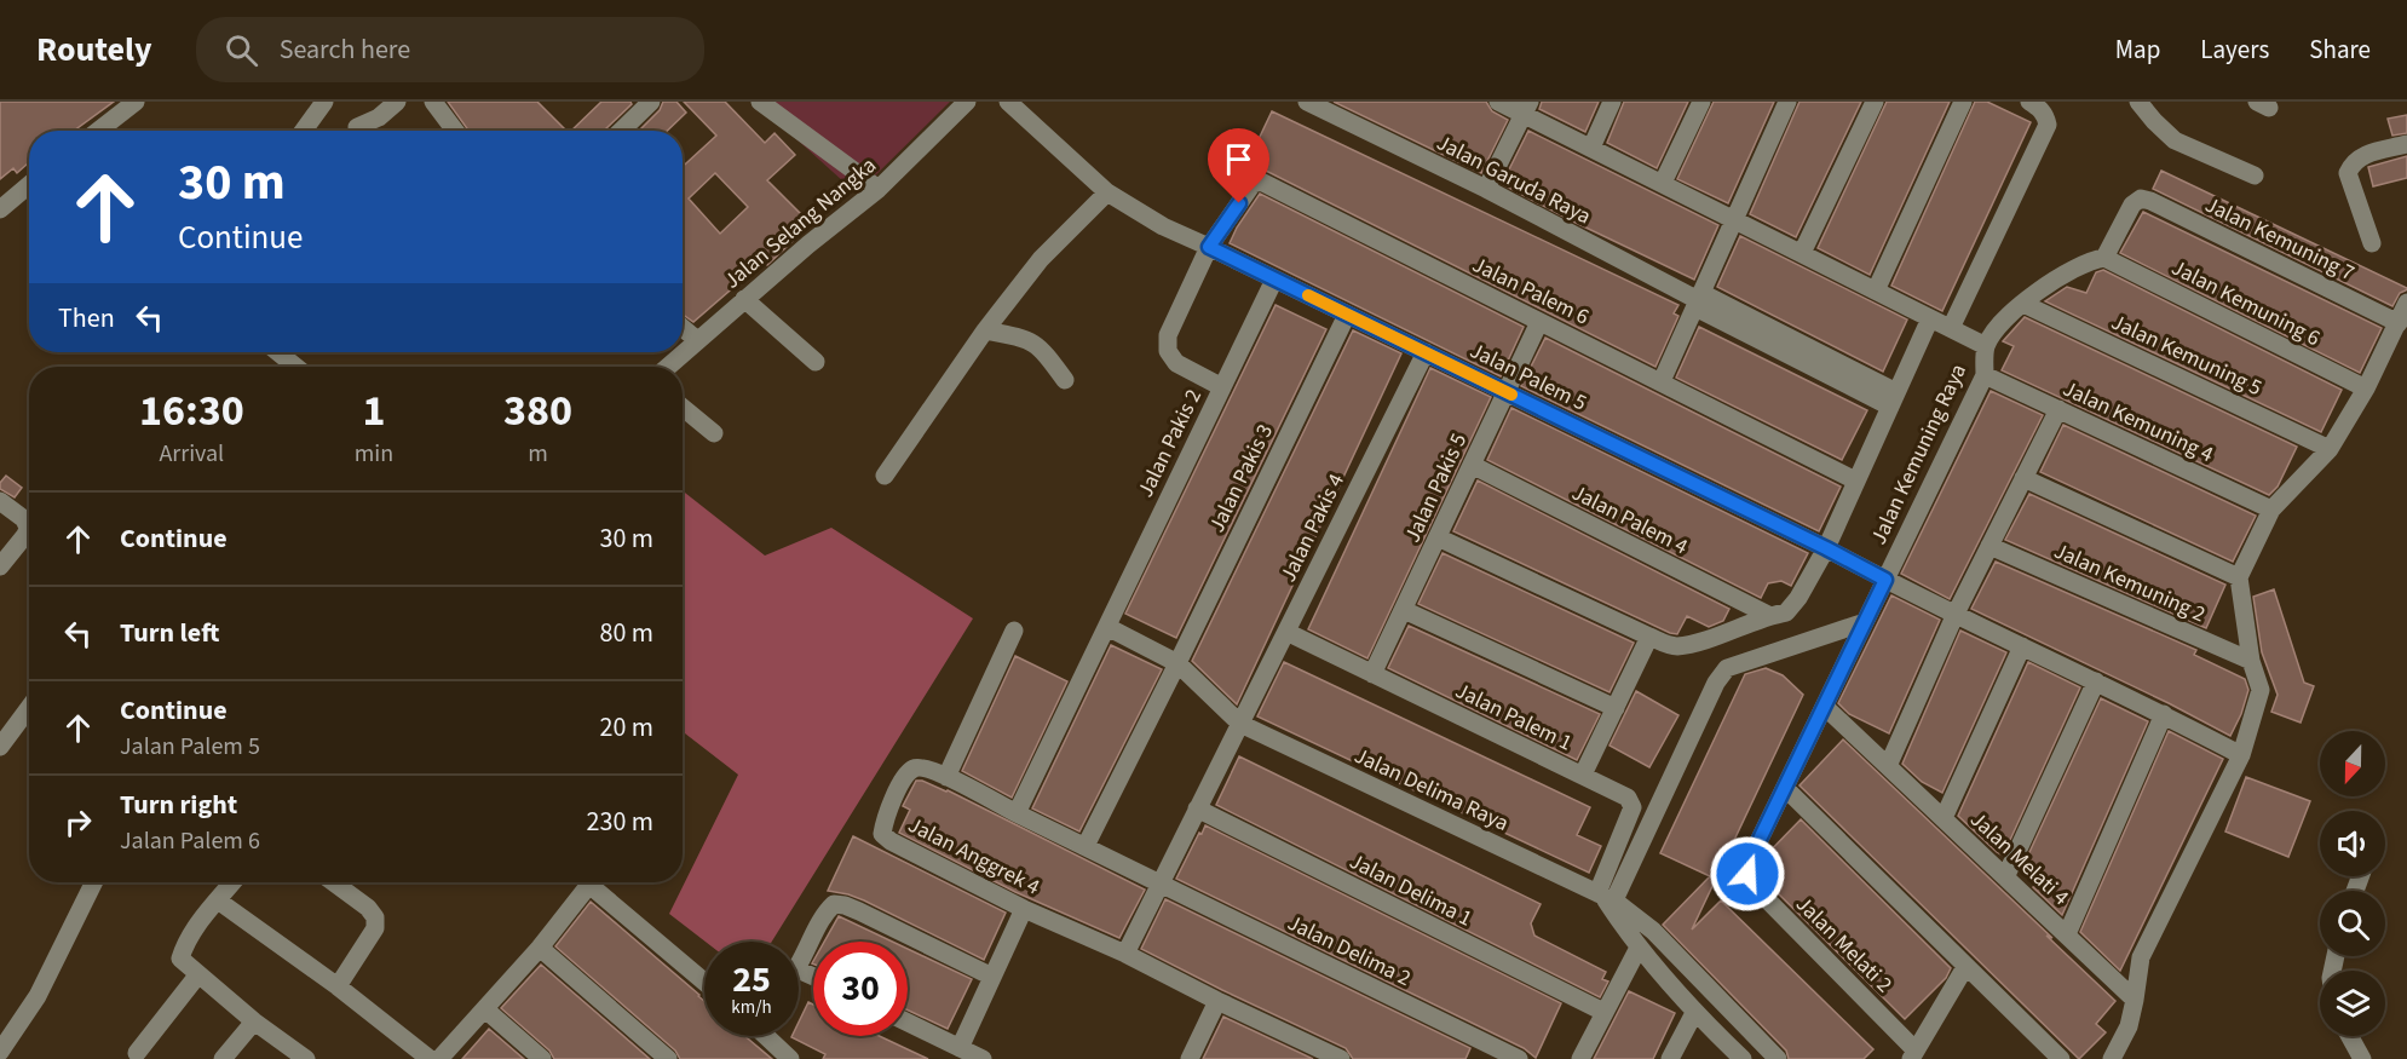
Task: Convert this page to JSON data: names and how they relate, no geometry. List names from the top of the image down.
{
  "streets": {
    "street": [
      "Jalan Garuda Raya",
      "Jalan Selang Nangka",
      "Jalan Kemuning 7",
      "Jalan Palem 6",
      "Jalan Kemuning 6",
      "Jalan Kemuning 5",
      "Jalan Palem 5",
      "Jalan Kemuning 4",
      "Jalan Pakis 2",
      "Jalan Kemuning Raya",
      "Jalan Pakis 3",
      "Jalan Pakis 5",
      "Jalan Palem 4",
      "Jalan Pakis 4",
      "Jalan Kemuning 2",
      "Jalan Palem 1",
      "Jalan Delima Raya",
      "Jalan Anggrek 4",
      "Jalan Melati 4",
      "Jalan Delima 1",
      "Jalan Melati 2",
      "Jalan Delima 2"
    ]
  },
  "crossings": [
    ["Jalan Kemuning 7", "Jalan Kemuning 6"],
    ["Jalan Kemuning 7", "Jalan Kemuning Raya"],
    ["Jalan Palem 6", "Jalan Palem 5"],
    ["Jalan Palem 6", "Jalan Pakis 5"],
    ["Jalan Kemuning 6", "Jalan Kemuning Raya"],
    ["Jalan Kemuning 5", "Jalan Kemuning Raya"],
    ["Jalan Palem 5", "Jalan Pakis 2"],
    ["Jalan Palem 5", "Jalan Kemuning Raya"],
    ["Jalan Palem 5", "Jalan Pakis 3"],
    ["Jalan Palem 5", "Jalan Pakis 5"],
    ["Jalan Palem 5", "Jalan Pakis 4"],
    ["Jalan Kemuning 4", "Jalan Kemuning Raya"],
    ["Jalan Pakis 2", "Jalan Delima Raya"],
    ["Jalan Pakis 2", "Jalan Anggrek 4"],
    ["Jalan Pakis 3", "Jalan Delima Raya"],
    ["Jalan Pakis 3", "Jalan Anggrek 4"],
    ["Jalan Pakis 5", "Jalan Palem 4"],
    ["Jalan Pakis 5", "Jalan Palem 1"],
    ["Jalan Pakis 4", "Jalan Palem 1"],
    ["Jalan Pakis 4", "Jalan Delima Raya"],
    ["Jalan Pakis 4", "Jalan Anggrek 4"],
    ["Jalan Pakis 4", "Jalan Delima 1"],
    ["Jalan Pakis 4", "Jalan Delima 2"],
    ["Jalan Palem 1", "Jalan Delima Raya"],
    ["Jalan Anggrek 4", "Jalan Delima 2"]
  ],
  "north": "bottom",
  "page": {
    "header": "Routely",
    "search": "Search here",
    "nav": ["Map", "Layers", "Share"],
    "turn": ["30 m", "Continue"],
    "then": "Then",
    "eta": [
      "16:30",
      "Arrival",
      "1",
      "min",
      "380",
      "m"
    ],
    "list": [
      {
        "name": "Continue",
        "value": "30 m"
      },
      {
        "name": "Turn left",
        "value": "80 m"
      },
      {
        "name": "Continue",
        "note": "Jalan Palem 5",
        "value": "20 m"
      },
      {
        "name": "Turn right",
        "note": "Jalan Palem 6",
        "value": "230 m"
      }
    ],
    "speed": "25 km/h",
    "limit": "30"
  }
}
